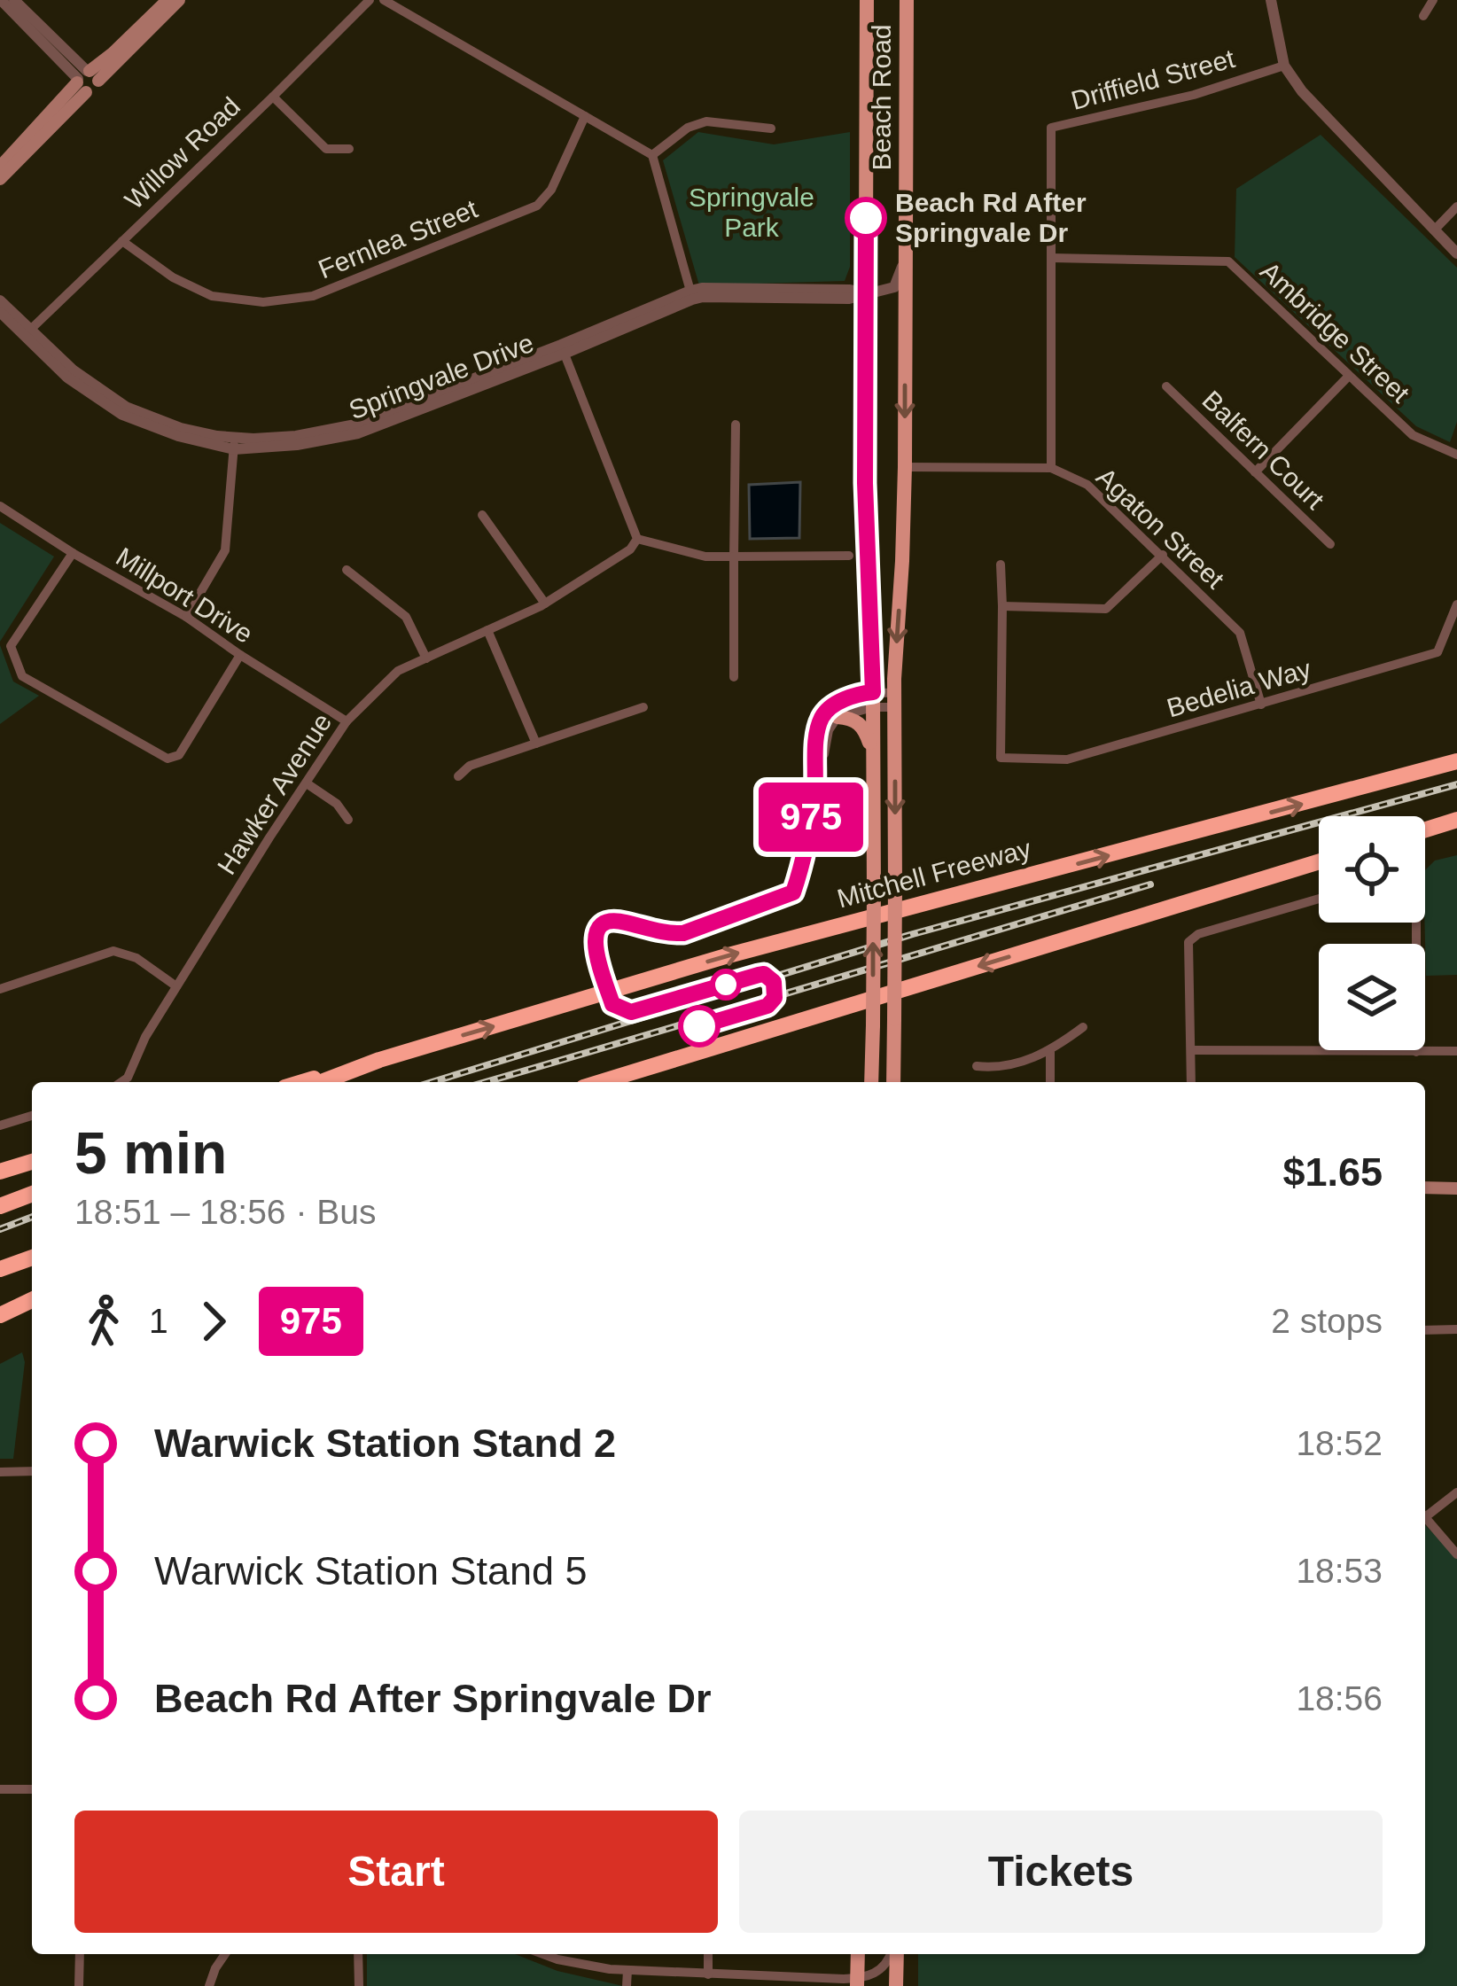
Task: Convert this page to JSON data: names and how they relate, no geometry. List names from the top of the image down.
{
  "streets": {
    "highway": ["Mitchell Freeway"],
    "main road": ["Beach Road"],
    "street": [
      "Driffield Street",
      "Willow Road",
      "Fernlea Street",
      "Ambridge Street",
      "Springvale Drive",
      "Balfern Court",
      "Agaton Street",
      "Millport Drive",
      "Bedelia Way",
      "Hawker Avenue"
    ]
  },
  "crossings": [
    ["Driffield Street", "Ambridge Street"],
    ["Driffield Street", "Agaton Street"],
    ["Beach Road", "Springvale Drive"],
    ["Beach Road", "Agaton Street"],
    ["Willow Road", "Fernlea Street"],
    ["Willow Road", "Springvale Drive"],
    ["Agaton Street", "Bedelia Way"],
    ["Millport Drive", "Hawker Avenue"]
  ],
  "parks": ["Springvale Park"],
  "places": ["Beach Rd After Springvale Dr"],
  "lines": ["bus line 975"],
  "page": {
    "on_map": "975",
    "heading": ["5 min", "18:51 – 18:56 · Bus", "$1.65"],
    "legs": ["1", "975", "2 stops"],
    "list": [
      {
        "name": "Warwick Station Stand 2",
        "value": "18:52"
      },
      {
        "name": "Warwick Station Stand 5",
        "value": "18:53"
      },
      {
        "name": "Beach Rd After Springvale Dr",
        "value": "18:56"
      }
    ],
    "buttons": ["Start", "Tickets"]
  }
}
